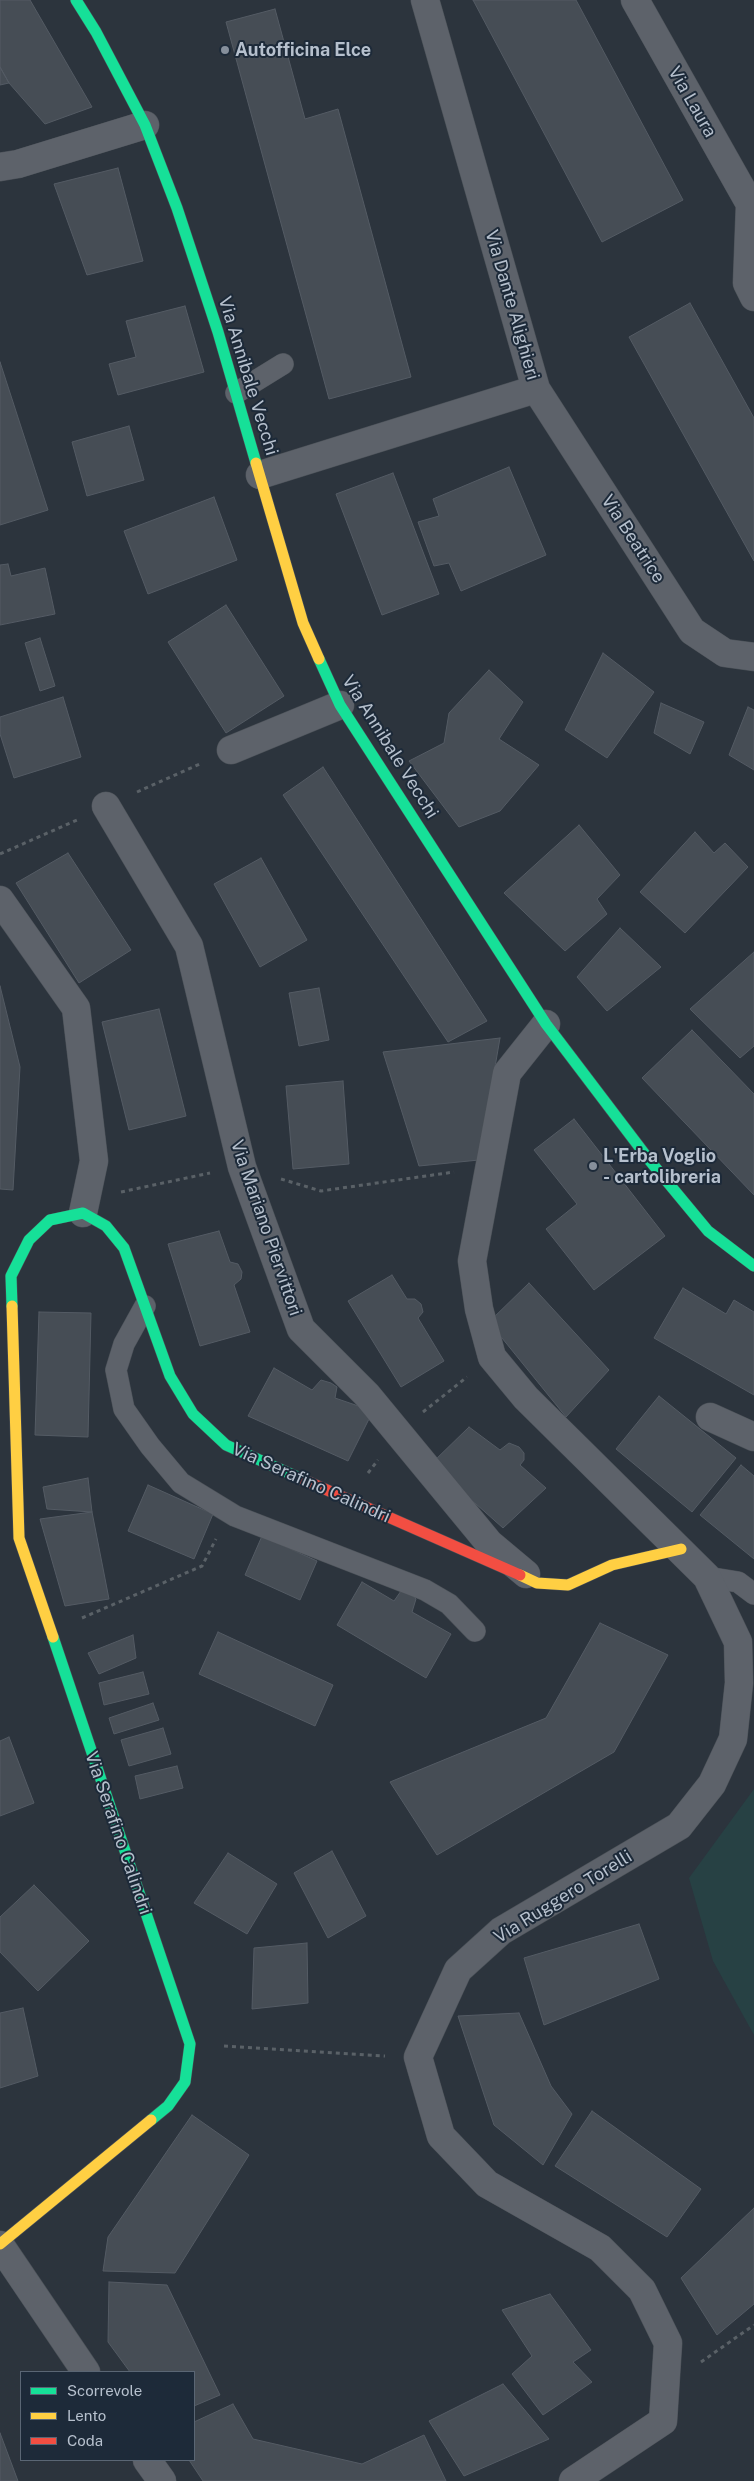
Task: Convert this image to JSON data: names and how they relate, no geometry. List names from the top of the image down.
{
  "streets": {
    "street": [
      "Via Laura",
      "Via Dante Alighieri",
      "Via Annibale Vecchi",
      "Via Beatrice",
      "Via Mariano Piervittori",
      "Via Serafino Calindri",
      "Via Ruggero Torelli"
    ]
  },
  "crossings": [
    ["Via Dante Alighieri", "Via Annibale Vecchi"],
    ["Via Dante Alighieri", "Via Beatrice"],
    ["Via Mariano Piervittori", "Via Serafino Calindri"],
    ["Via Serafino Calindri", "Via Ruggero Torelli"]
  ],
  "places": ["Autofficina Elce", "L'Erba Voglio - cartolibreria"],
  "legend": ["Scorrevole", "Lento", "Coda"]
}
